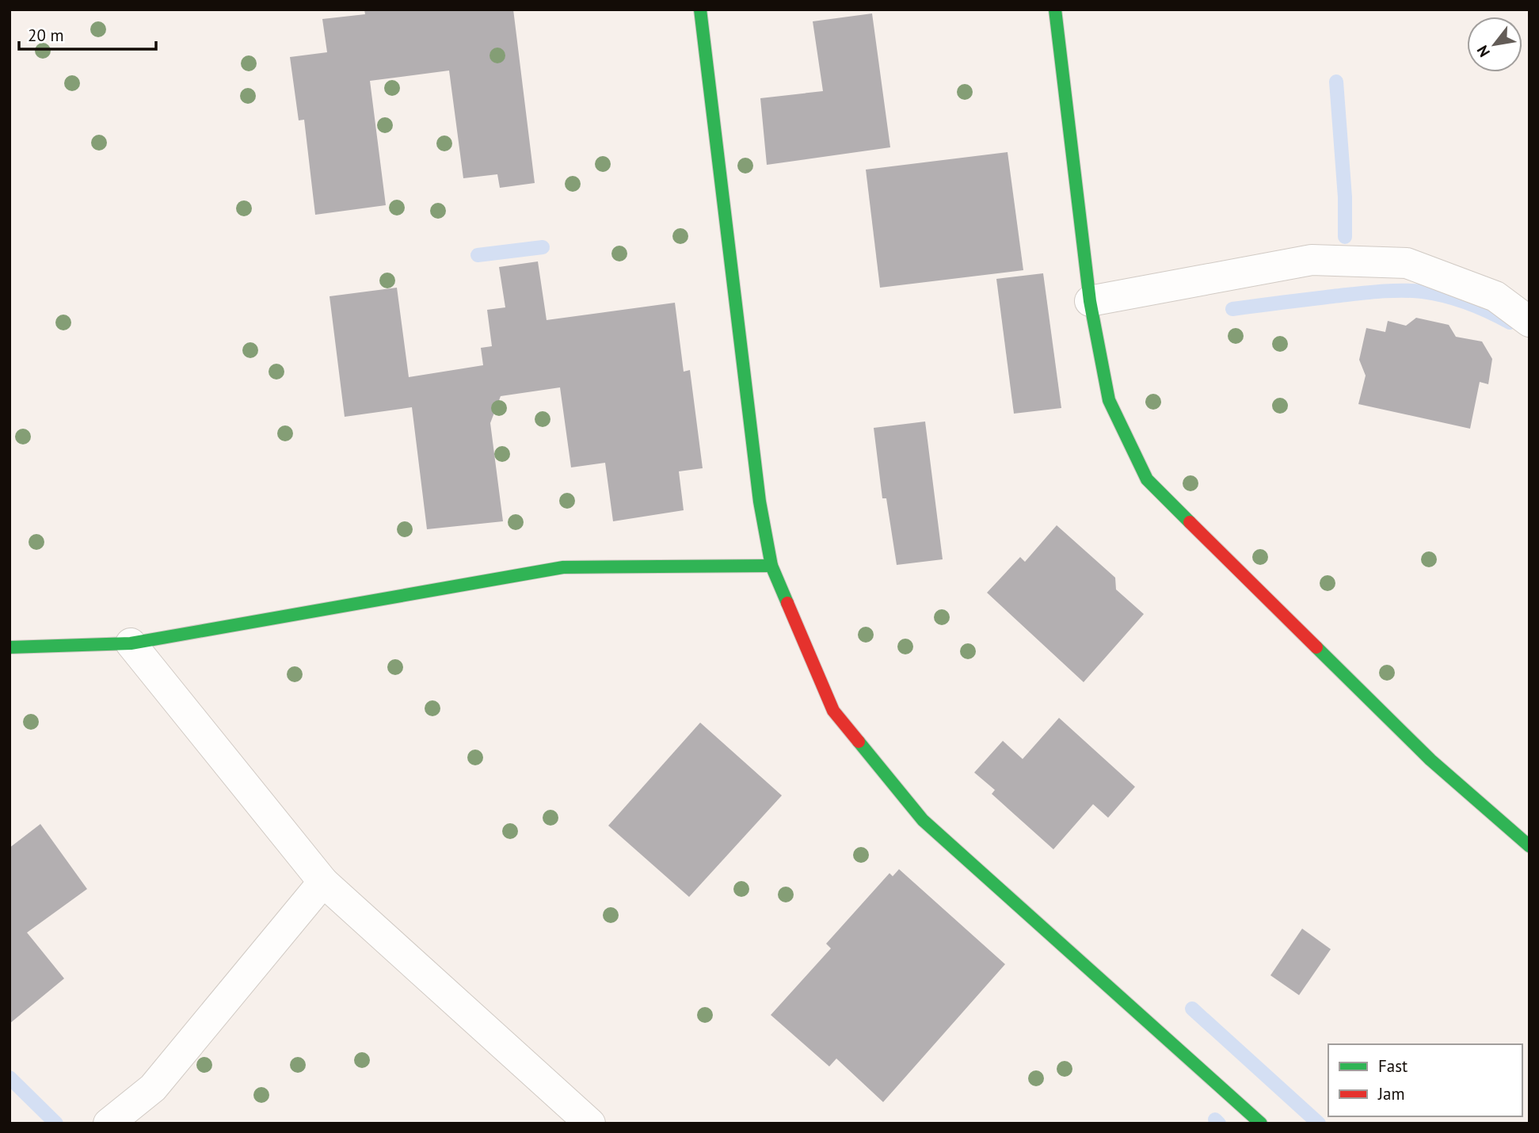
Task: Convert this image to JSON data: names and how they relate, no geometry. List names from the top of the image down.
{
  "legend": ["Fast", "Jam"],
  "scale_bar": "20 m",
  "north": "bottom left"
}
